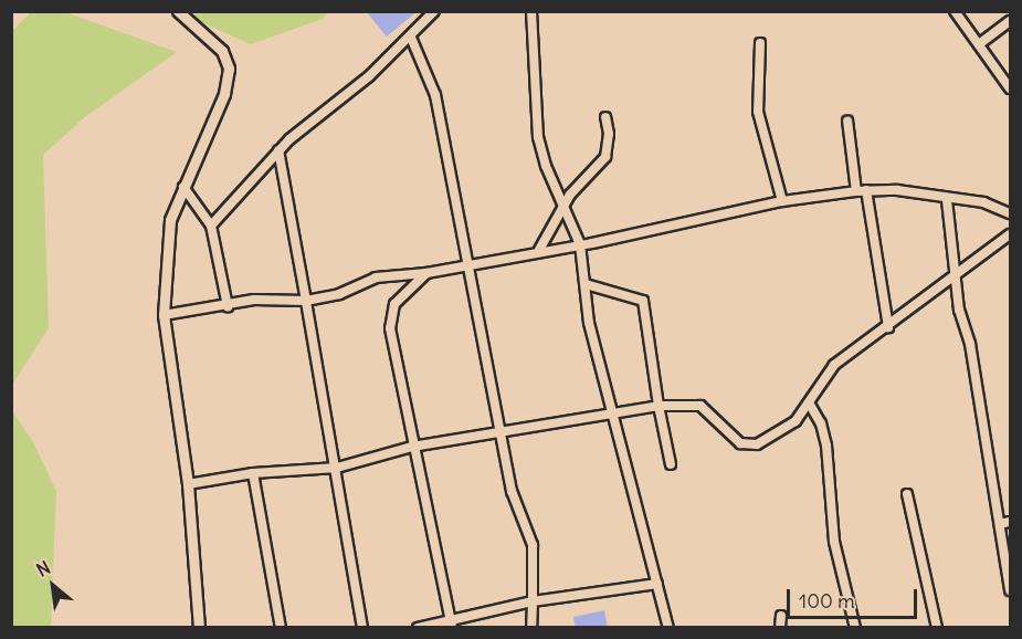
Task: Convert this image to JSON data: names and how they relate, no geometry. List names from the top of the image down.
{
  "scale_bar": "100 m",
  "north": "top left"
}
